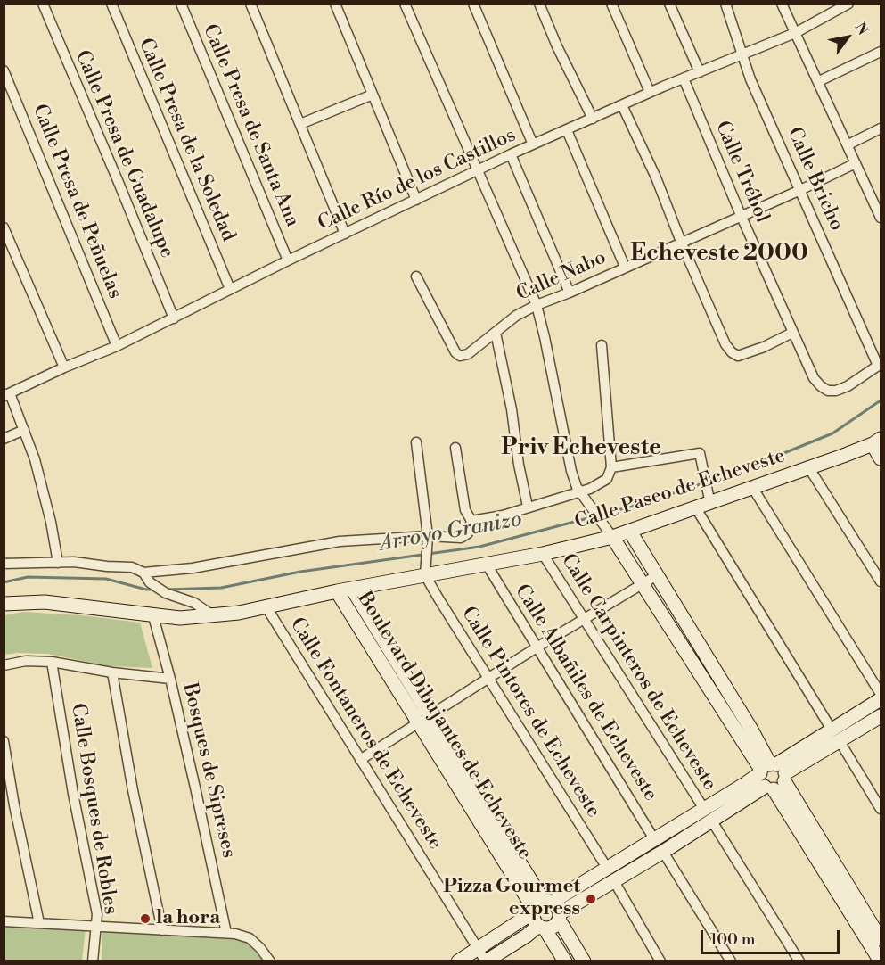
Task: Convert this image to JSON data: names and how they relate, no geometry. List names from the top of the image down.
{
  "streets": {
    "street": [
      "Calle Presa de Santa Ana",
      "Calle Presa de la Soledad",
      "Calle Presa de Guadalupe",
      "Calle Trébol",
      "Calle Bricho",
      "Calle Río de los Castillos",
      "Calle Presa de Peñuelas",
      "Calle Nabo",
      "Calle Paseo de Echeveste",
      "Calle Carpinteros de Echeveste",
      "Calle Albañiles de Echeveste",
      "Calle Pintores de Echeveste",
      "Boulevard Dibujantes de Echeveste",
      "Calle Fontaneros de Echeveste",
      "Bosques de Sipreses",
      "Calle Bosques de Robles"
    ]
  },
  "crossings": [
    ["Calle Presa de Santa Ana", "Calle Río de los Castillos"],
    ["Calle Presa de la Soledad", "Calle Río de los Castillos"],
    ["Calle Presa de Guadalupe", "Calle Río de los Castillos"],
    ["Calle Trébol", "Calle Bricho"],
    ["Calle Trébol", "Calle Río de los Castillos"],
    ["Calle Trébol", "Calle Nabo"],
    ["Calle Bricho", "Calle Río de los Castillos"],
    ["Calle Bricho", "Calle Nabo"],
    ["Calle Río de los Castillos", "Calle Presa de Peñuelas"],
    ["Calle Paseo de Echeveste", "Calle Carpinteros de Echeveste"],
    ["Calle Paseo de Echeveste", "Calle Albañiles de Echeveste"],
    ["Calle Paseo de Echeveste", "Calle Pintores de Echeveste"],
    ["Calle Paseo de Echeveste", "Boulevard Dibujantes de Echeveste"],
    ["Calle Paseo de Echeveste", "Calle Fontaneros de Echeveste"],
    ["Calle Paseo de Echeveste", "Bosques de Sipreses"]
  ],
  "districts": ["Echeveste 2000", "Priv Echeveste"],
  "water": ["Arroyo Granizo"],
  "places": ["Pizza Gourmet express", "la hora"],
  "scale_bar": "100 m",
  "north": "top right"
}
